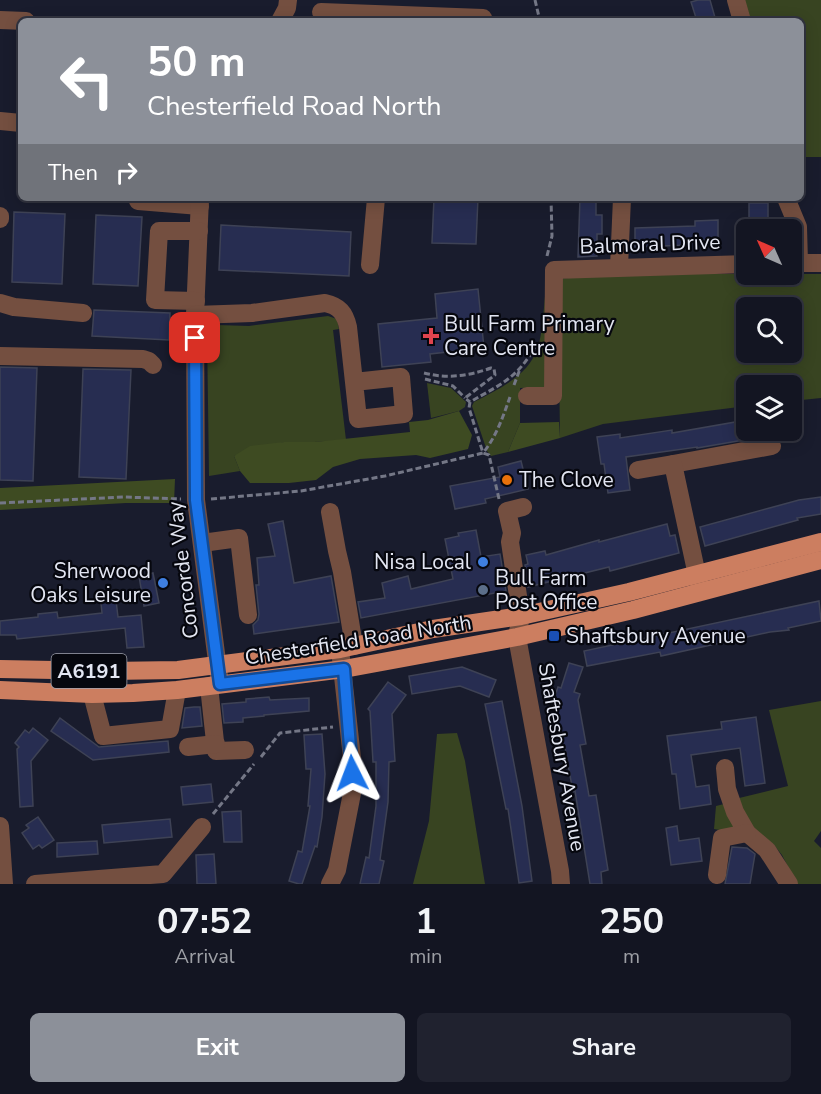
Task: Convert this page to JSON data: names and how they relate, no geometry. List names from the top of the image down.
{
  "streets": {
    "main road": ["Chesterfield Road North", "A6191"],
    "street": ["Balmoral Drive", "Concorde Way", "Shaftesbury Avenue"]
  },
  "crossings": [
    ["Concorde Way", "Chesterfield Road North"],
    ["Chesterfield Road North", "Shaftesbury Avenue"]
  ],
  "places": {
    "health": ["Bull Farm Primary Care Centre"],
    "other": [
      "The Clove",
      "Nisa Local",
      "Sherwood Oaks Leisure",
      "Bull Farm Post Office"
    ],
    "transit": ["Shaftsbury Avenue"]
  },
  "north": "top left",
  "page": {
    "turn": ["50 m", "Chesterfield Road North"],
    "then": "Then",
    "eta": [
      "07:52",
      "Arrival",
      "1",
      "min",
      "250",
      "m"
    ],
    "buttons": ["Exit", "Share"]
  }
}
